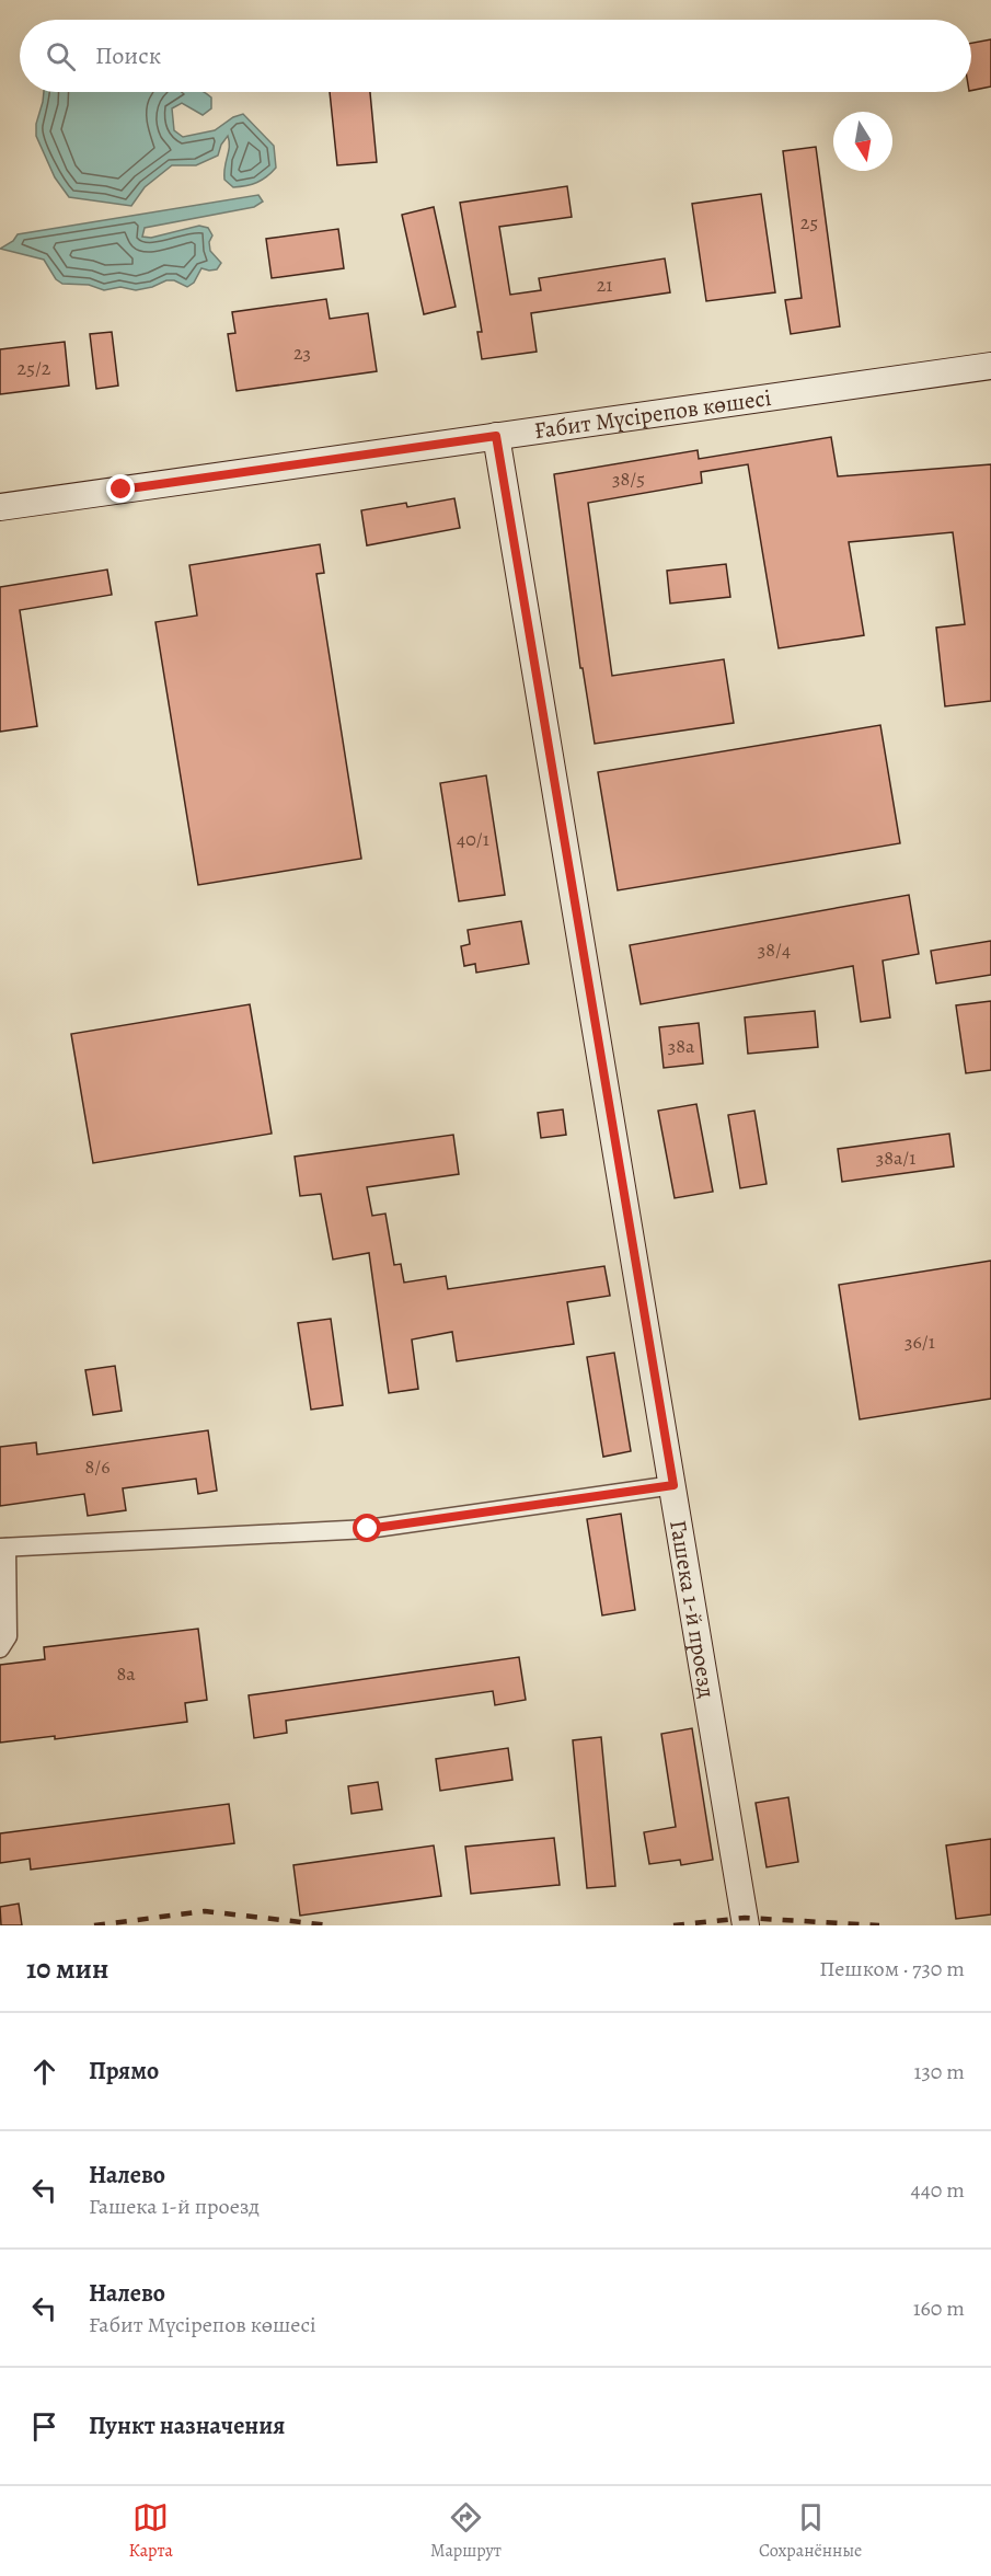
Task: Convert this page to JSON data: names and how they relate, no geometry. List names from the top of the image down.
{
  "streets": {
    "main road": ["Ғабит Мүсірепов көшесі", "Гашека 1-й проезд"]
  },
  "crossings": [
    ["Ғабит Мүсірепов көшесі", "Гашека 1-й проезд"]
  ],
  "house_numbers": [
    "25",
    "21",
    "23",
    "25/2",
    "38/5",
    "40/1",
    "38/4",
    "38а",
    "38а/1",
    "36/1",
    "8/6",
    "8а"
  ],
  "north": "bottom",
  "page": {
    "search": "Поиск",
    "heading": ["10 мин", "Пешком · 730 m"],
    "list": [
      ["Прямо", "130 m"],
      ["Налево", "Гашека 1-й проезд", "440 m"],
      ["Налево", "Ғабит Мүсірепов көшесі", "160 m"],
      "Пункт назначения"
    ],
    "nav": ["Карта", "Маршрут", "Сохранённые"]
  }
}
